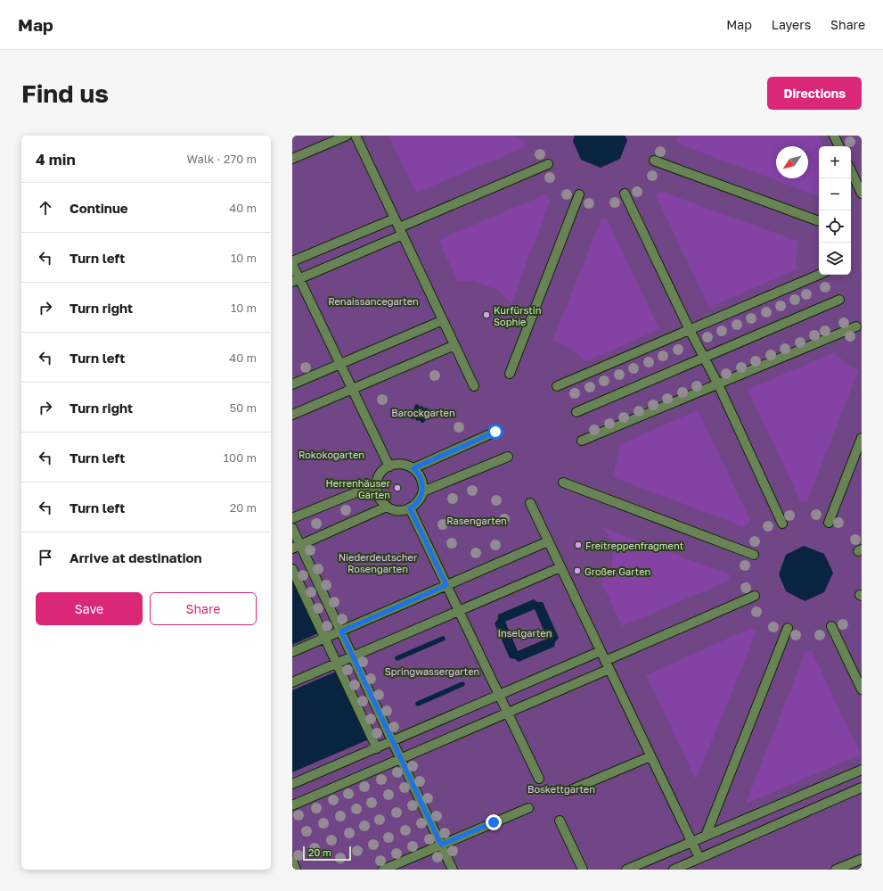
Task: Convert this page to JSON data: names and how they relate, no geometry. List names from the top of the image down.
{
  "parks": [
    "Renaissancegarten",
    "Barockgarten",
    "Rokokogarten",
    "Rasengarten",
    "Niederdeutscher Rosengarten",
    "Inselgarten",
    "Springwassergarten",
    "Boskettgarten"
  ],
  "places": [
    "Kurfürstin Sophie",
    "Herrenhäuser Gärten",
    "Freitreppenfragment",
    "Großer Garten"
  ],
  "scale_bar": "20 m",
  "north": "bottom left",
  "page": {
    "header": "Map",
    "nav": ["Map", "Layers", "Share"],
    "buttons": [
      "Directions",
      ["Save", "Share"]
    ],
    "title": "Find us",
    "heading": ["4 min", "Walk · 270 m"],
    "map_buttons": ["+", "−"],
    "list": [
      ["Continue", "40 m"],
      ["Turn left", "10 m"],
      ["Turn right", "10 m"],
      ["Turn left", "40 m"],
      ["Turn right", "50 m"],
      ["Turn left", "100 m"],
      ["Turn left", "20 m"],
      "Arrive at destination"
    ],
    "scale": "20 m"
  }
}
